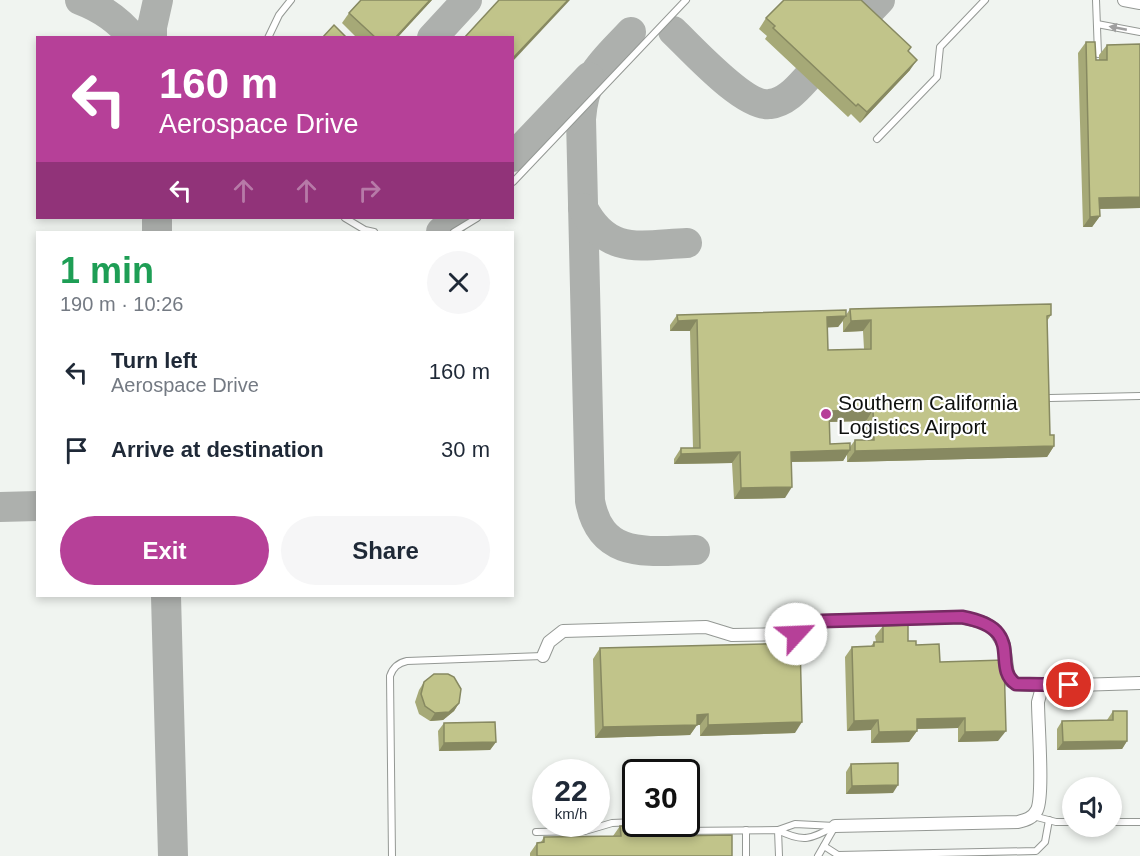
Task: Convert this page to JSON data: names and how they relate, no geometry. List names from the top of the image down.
{
  "places": ["Southern California Logistics Airport"],
  "page": {
    "turn": ["160 m", "Aerospace Drive"],
    "heading": ["1 min", "190 m · 10:26"],
    "list": [
      {
        "name": "Turn left",
        "note": "Aerospace Drive",
        "value": "160 m"
      },
      {
        "name": "Arrive at destination",
        "value": "30 m"
      }
    ],
    "buttons": ["Exit", "Share"],
    "speed": "22 km/h",
    "limit": "30"
  }
}
